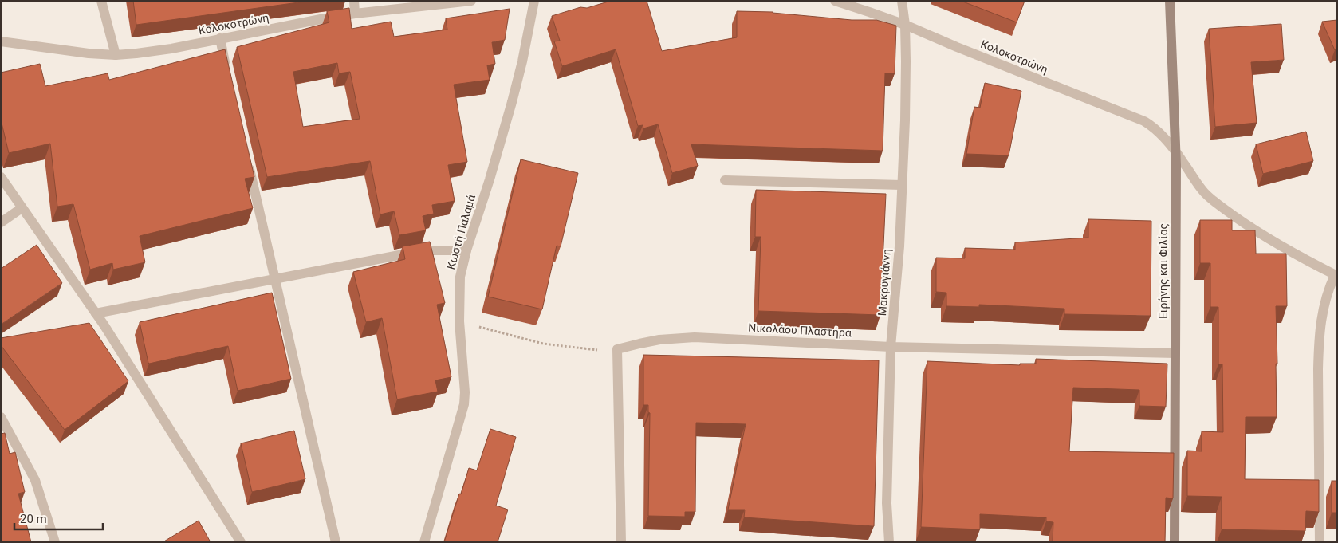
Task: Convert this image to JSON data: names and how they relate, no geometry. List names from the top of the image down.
{
  "streets": {
    "street": [
      "Κολοκοτρώνη",
      "Κωστή Παλαμά",
      "Ειρήνης και Φιλίας",
      "Μακρυγιάννη",
      "Νικολάου Πλαστήρα"
    ]
  },
  "crossings": [
    ["Κολοκοτρώνη", "Ειρήνης και Φιλίας"],
    ["Κολοκοτρώνη", "Μακρυγιάννη"],
    ["Ειρήνης και Φιλίας", "Νικολάου Πλαστήρα"],
    ["Μακρυγιάννη", "Νικολάου Πλαστήρα"]
  ],
  "scale_bar": "20 m"
}
